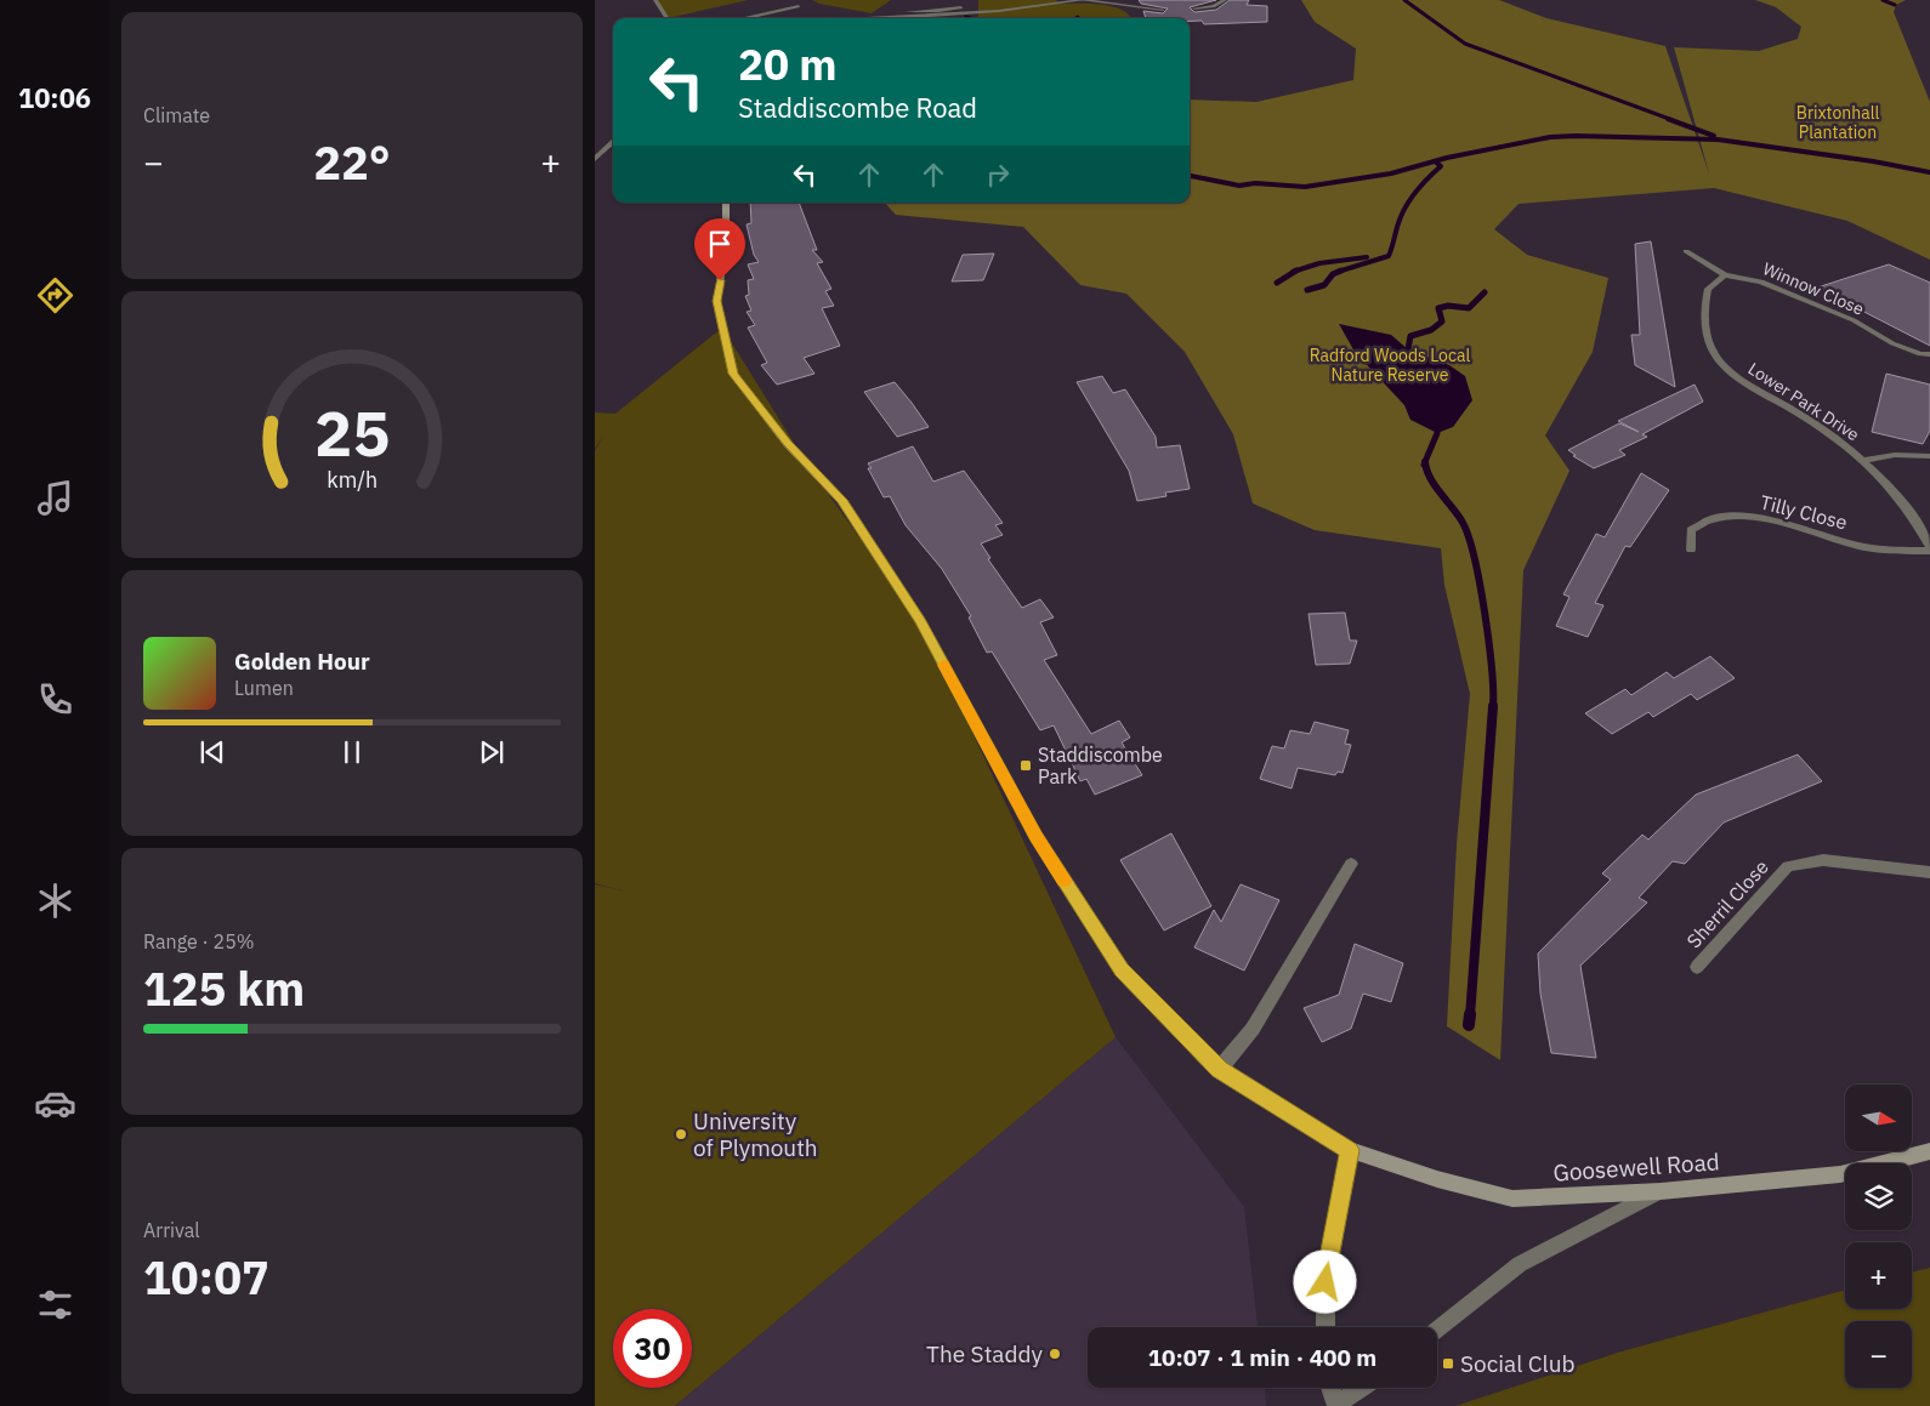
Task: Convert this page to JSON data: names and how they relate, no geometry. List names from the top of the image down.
{
  "streets": {
    "street": [
      "Winnow Close",
      "Lower Park Drive",
      "Tilly Close",
      "Sherril Close",
      "Goosewell Road"
    ]
  },
  "crossings": [
    ["Winnow Close", "Lower Park Drive"],
    ["Lower Park Drive", "Tilly Close"]
  ],
  "parks": ["Brixtonhall Plantation", "Radford Woods Local Nature Reserve"],
  "places": {
    "transit": ["Staddiscombe Park", "Social Club"],
    "other": ["University of Plymouth", "The Staddy"]
  },
  "north": "right",
  "page": {
    "tabs": "10:06",
    "tile": [
      "Climate",
      ["Range · 25%", "125 km"],
      ["Arrival", "10:07"]
    ],
    "turn": ["20 m", "Staddiscombe Road"],
    "heat": ["−", "22°", "+"],
    "song": ["Golden Hour", "Lumen"],
    "map_buttons": ["+", "−"],
    "limit": "30",
    "trip": "10:07 · 1 min · 400 m",
    "gauge": ["25", "km/h"]
  }
}
